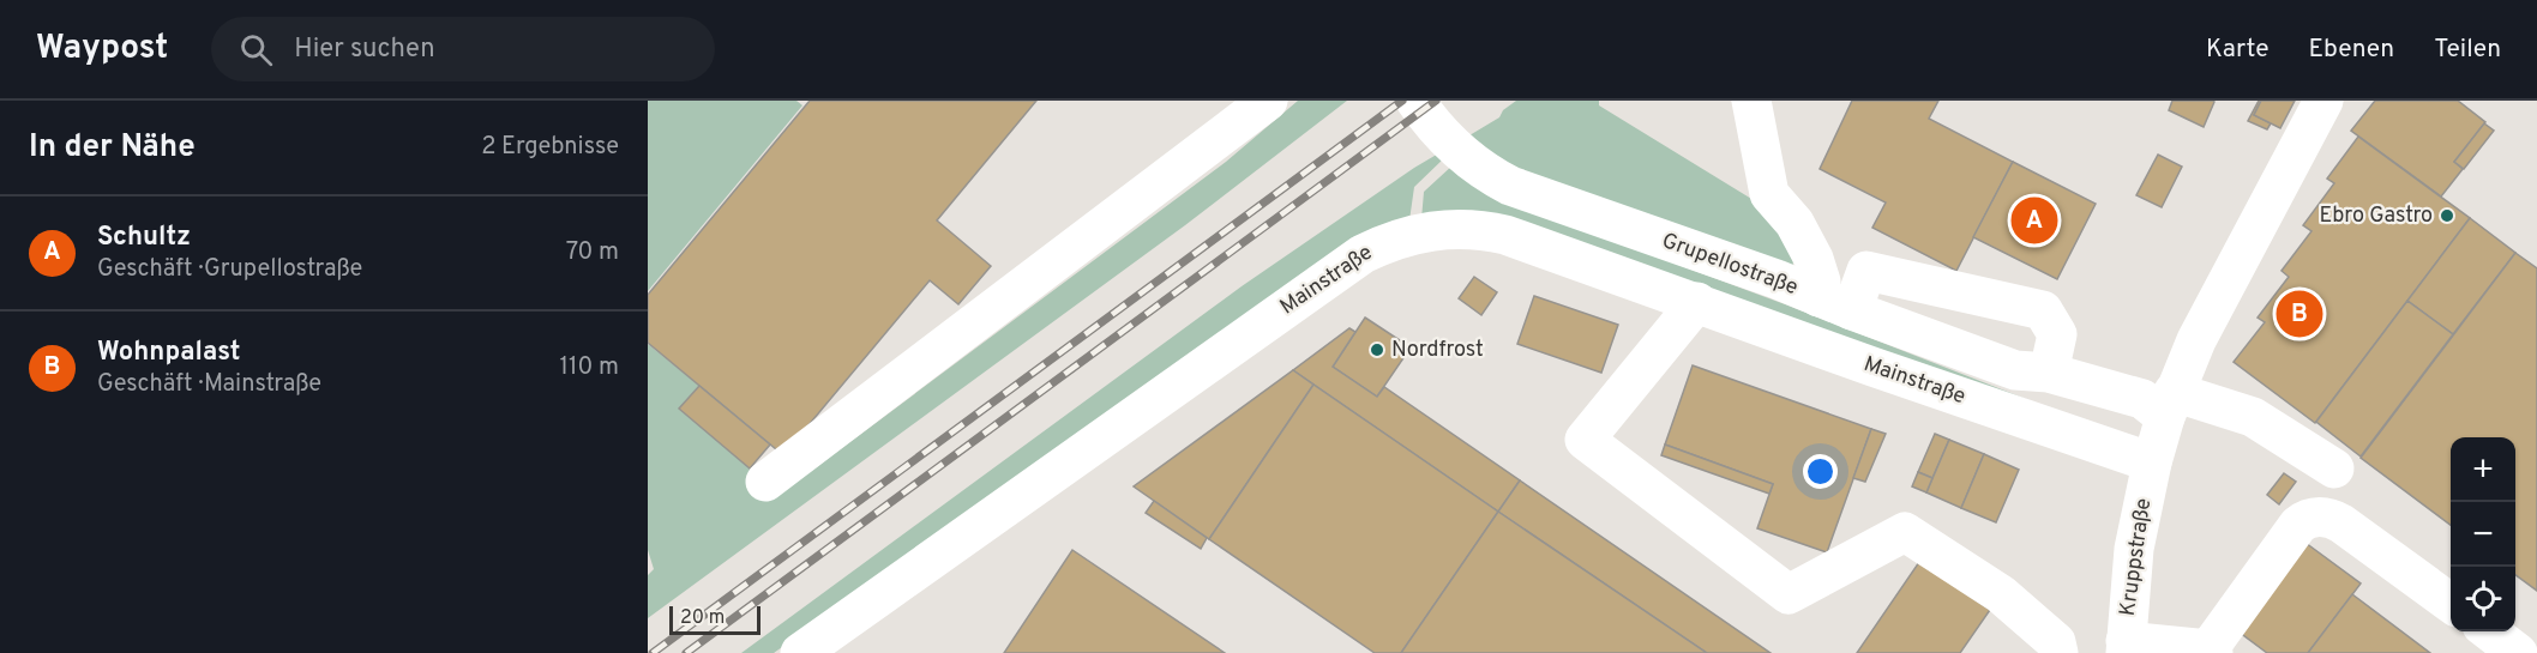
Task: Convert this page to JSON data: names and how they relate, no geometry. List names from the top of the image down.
{
  "streets": {
    "street": ["Grupellostraße", "Mainstraße", "Kruppstraße"]
  },
  "crossings": [
    ["Grupellostraße", "Mainstraße"],
    ["Mainstraße", "Kruppstraße"]
  ],
  "places": ["Ebro Gastro", "Nordfrost"],
  "scale_bar": "20 m",
  "page": {
    "header": "Waypost",
    "search": "Hier suchen",
    "nav": ["Karte", "Ebenen", "Teilen"],
    "heading": ["In der Nähe", "2 Ergebnisse"],
    "list": [
      {
        "mark": "A",
        "name": "Schultz",
        "note": "Geschäft · Grupellostraße",
        "value": "70 m"
      },
      {
        "mark": "B",
        "name": "Wohnpalast",
        "note": "Geschäft · Mainstraße",
        "value": "110 m"
      }
    ],
    "pins": ["A", "B"],
    "map_buttons": ["+", "−"],
    "scale": "20 m"
  }
}
